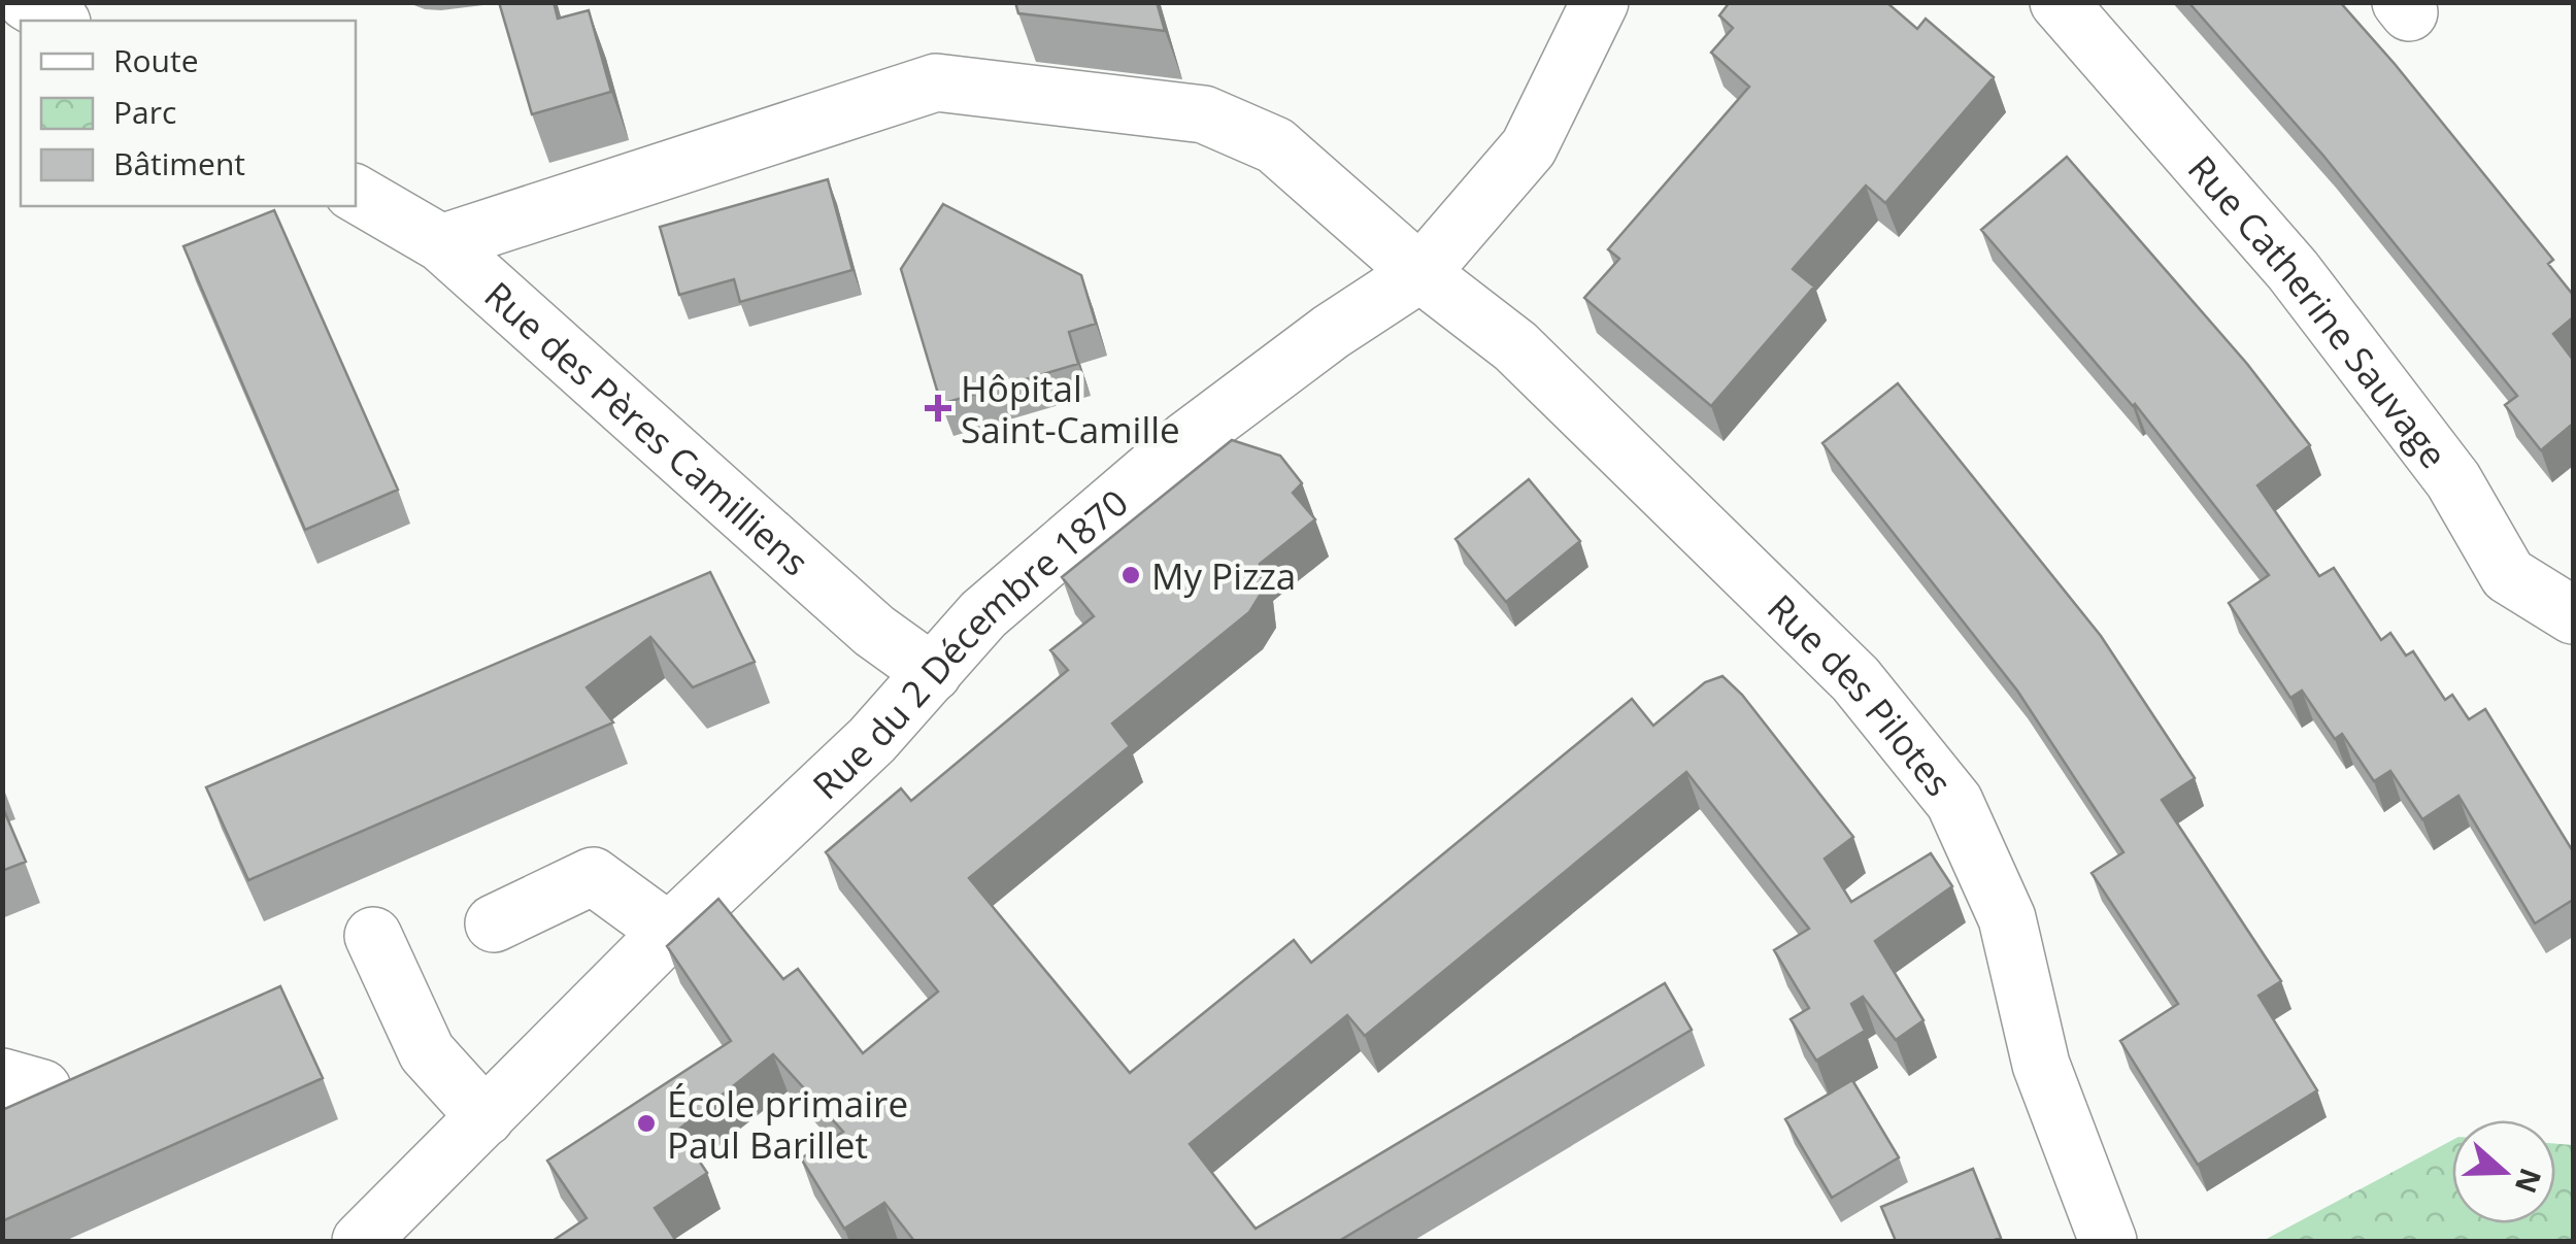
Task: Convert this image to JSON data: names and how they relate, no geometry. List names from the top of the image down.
{
  "streets": {
    "street": [
      "Rue Catherine Sauvage",
      "Rue des Pères Camilliens",
      "Rue du 2 Décembre 1870",
      "Rue des Pilotes"
    ]
  },
  "crossings": [
    ["Rue des Pères Camilliens", "Rue du 2 Décembre 1870"],
    ["Rue des Pères Camilliens", "Rue des Pilotes"],
    ["Rue du 2 Décembre 1870", "Rue des Pilotes"]
  ],
  "places": {
    "health": ["Hôpital Saint-Camille"],
    "other": ["My Pizza", "École primaire Paul Barillet"]
  },
  "legend": ["Route", "Parc", "Bâtiment"],
  "north": "right"
}
